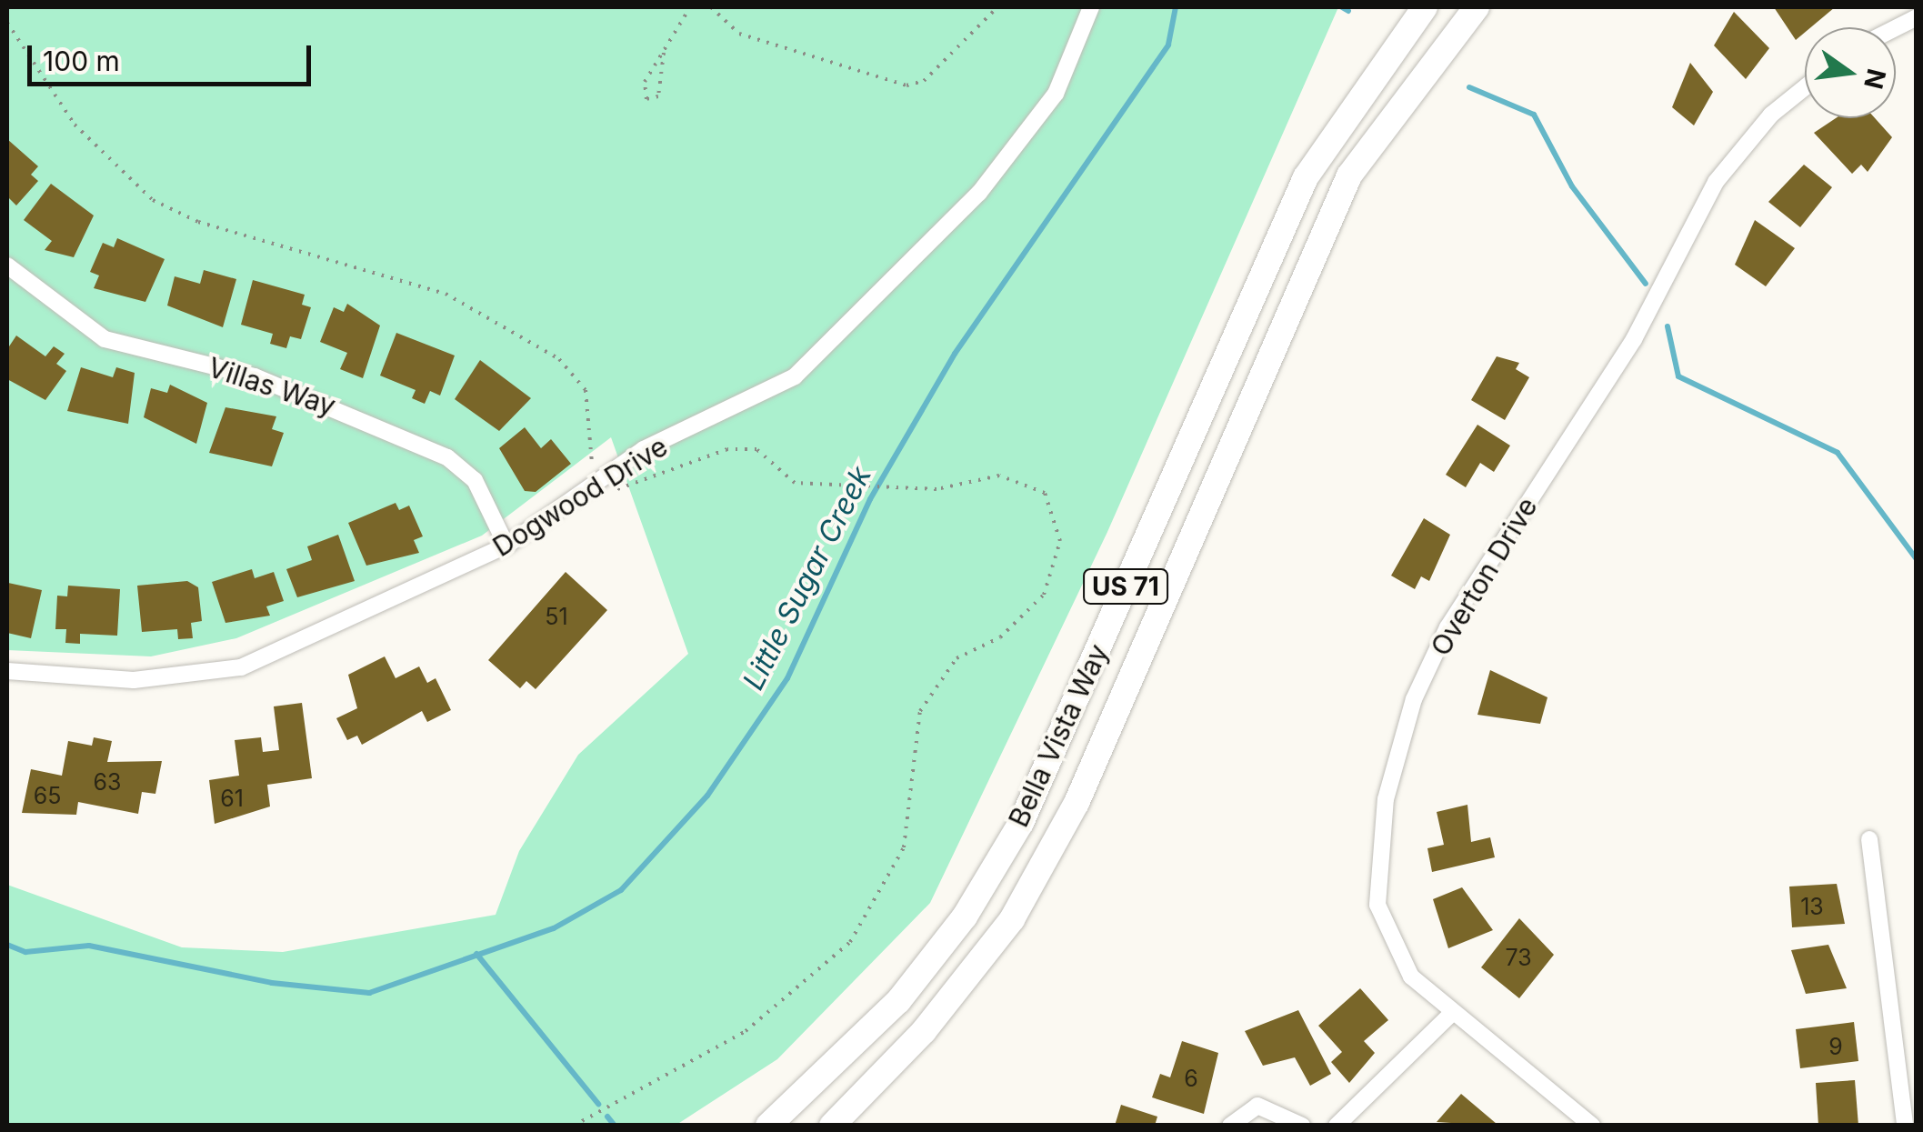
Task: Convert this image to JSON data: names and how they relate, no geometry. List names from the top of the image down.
{
  "streets": {
    "main road": ["US 71", "Bella Vista Way"],
    "street": ["Villas Way", "Dogwood Drive", "Overton Drive"]
  },
  "crossings": [
    ["Villas Way", "Dogwood Drive"]
  ],
  "water": ["Little Sugar Creek"],
  "house_numbers": [
    "51",
    "63",
    "65",
    "61",
    "13",
    "73",
    "9",
    "6"
  ],
  "scale_bar": "100 m",
  "north": "right"
}
